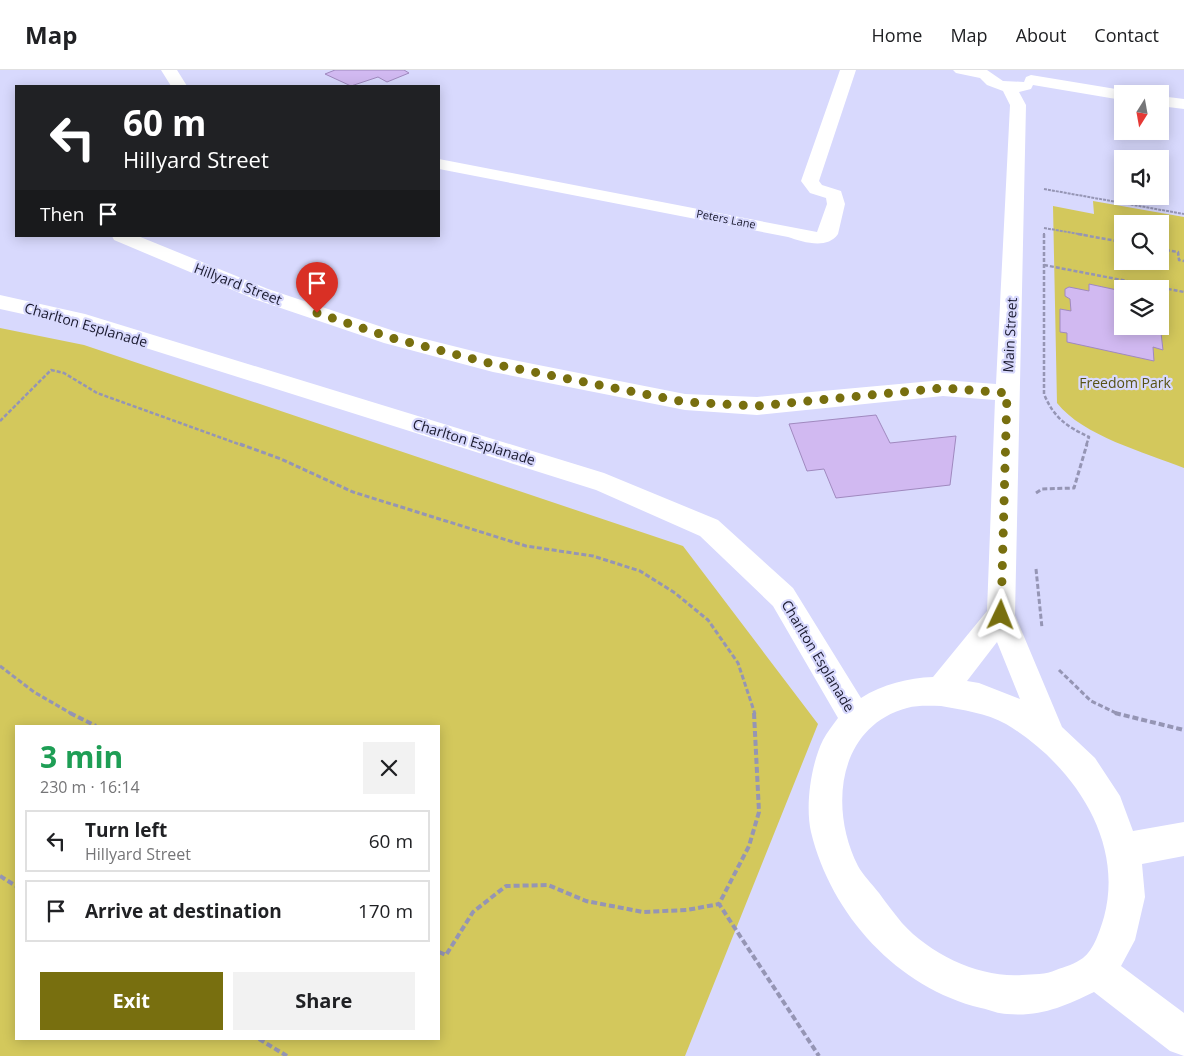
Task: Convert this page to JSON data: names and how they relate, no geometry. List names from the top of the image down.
{
  "streets": {
    "street": [
      "Peters Lane",
      "Hillyard Street",
      "Charlton Esplanade",
      "Main Street"
    ]
  },
  "crossings": [
    ["Hillyard Street", "Main Street"]
  ],
  "parks": ["Freedom Park"],
  "north": "bottom",
  "page": {
    "header": "Map",
    "nav": [
      "Home",
      "Map",
      "About",
      "Contact"
    ],
    "turn": ["60 m", "Hillyard Street"],
    "then": "Then",
    "heading": ["3 min", "230 m · 16:14"],
    "list": [
      {
        "name": "Turn left",
        "note": "Hillyard Street",
        "value": "60 m"
      },
      {
        "name": "Arrive at destination",
        "value": "170 m"
      }
    ],
    "buttons": ["Exit", "Share"]
  }
}
